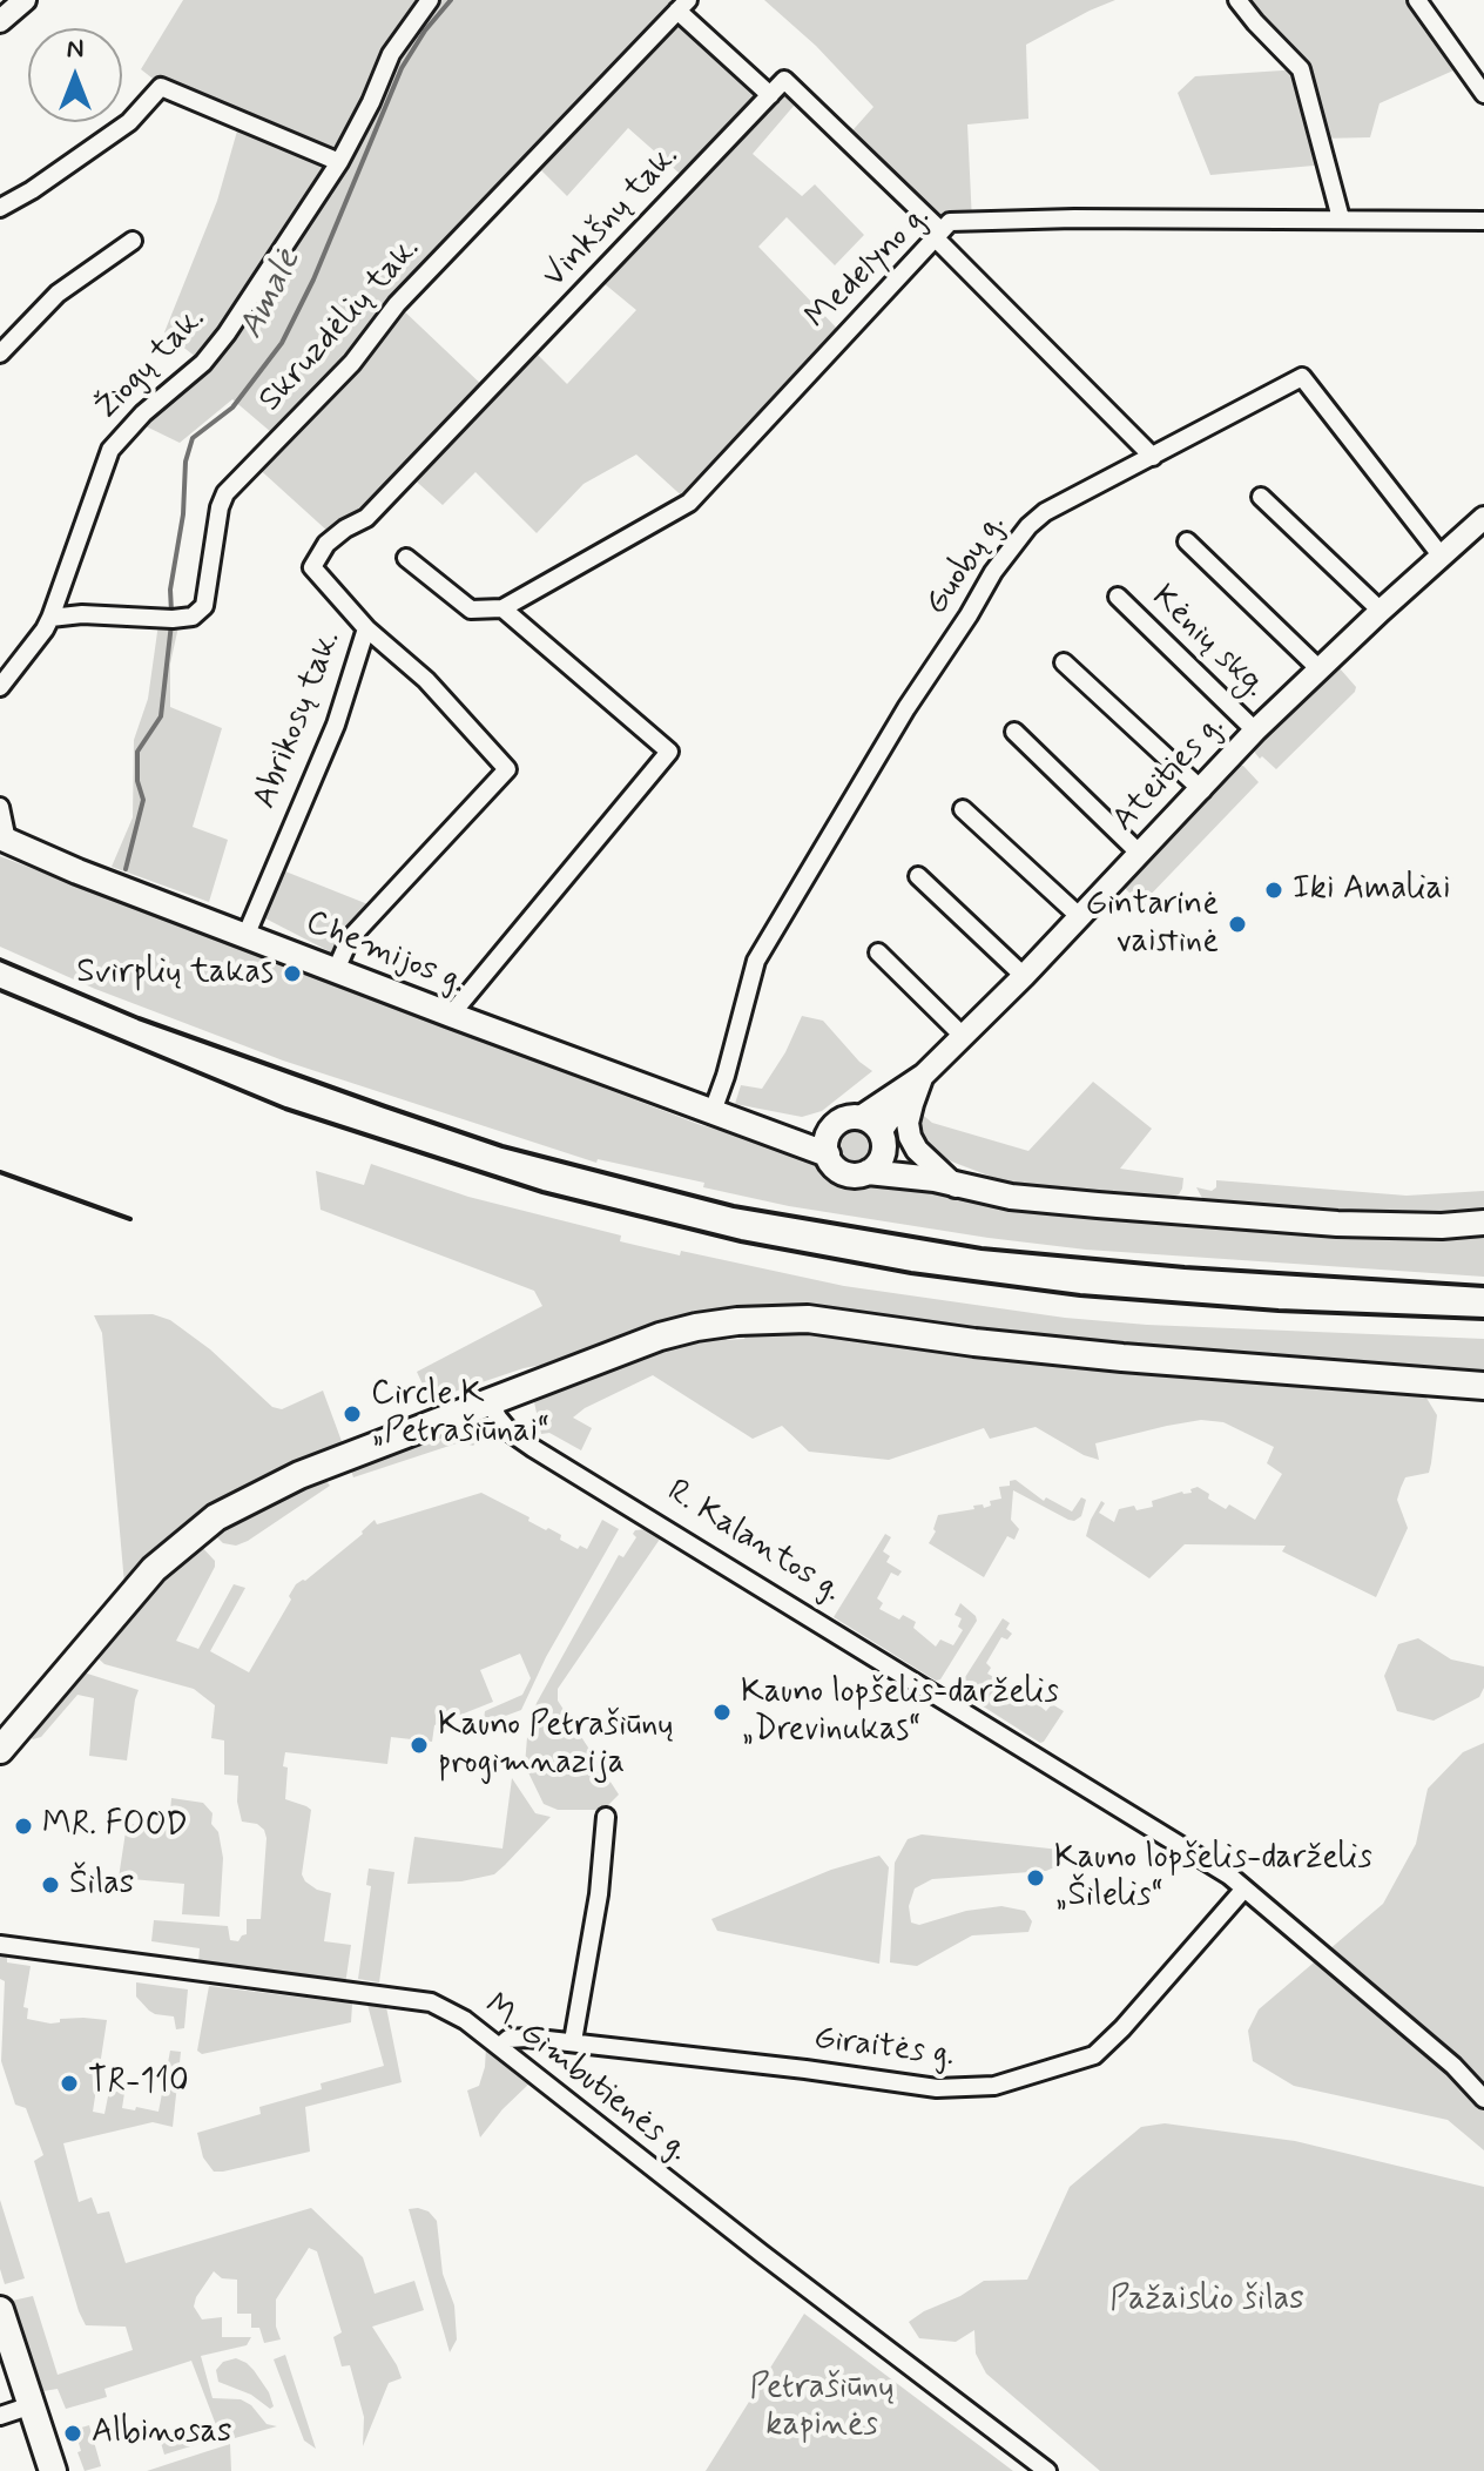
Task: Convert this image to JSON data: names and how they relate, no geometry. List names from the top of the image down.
{
  "streets": {
    "main road": ["Chemijos g."],
    "street": [
      "Vinkšnų tak.",
      "Medelyno g.",
      "Skruzdėlių tak.",
      "Žiogų tak.",
      "Guobų g.",
      "Kėnių skg.",
      "Abrikosų tak.",
      "Ateities g.",
      "R. Kalantos g.",
      "Giraitės g.",
      "M. Gimbutienės g."
    ]
  },
  "crossings": [
    ["Vinkšnų tak.", "Abrikosų tak."],
    ["Skruzdėlių tak.", "Žiogų tak."],
    ["Guobų g.", "Ateities g."],
    ["Guobų g.", "Chemijos g."],
    ["Kėnių skg.", "Ateities g."],
    ["Abrikosų tak.", "Chemijos g."],
    ["Ateities g.", "Chemijos g."],
    ["R. Kalantos g.", "Giraitės g."],
    ["Giraitės g.", "M. Gimbutienės g."]
  ],
  "water": ["Amalė"],
  "parks": ["Pažaislio šilas", "Petrašiūnų kapinės"],
  "places": [
    "Iki Amaliai",
    "Gintarinė vaistinė",
    "Svirplių takas",
    "Circle K „Petrašiūnai“",
    "Kauno lopšelis-darželis „Drevinukas“",
    "Kauno Petrašiūnų progimnazija",
    "MR. FOOD",
    "Kauno lopšelis-darželis „Šilelis“",
    "Šilas",
    "TR-110",
    "Albinosas"
  ],
  "north": "top"
}
